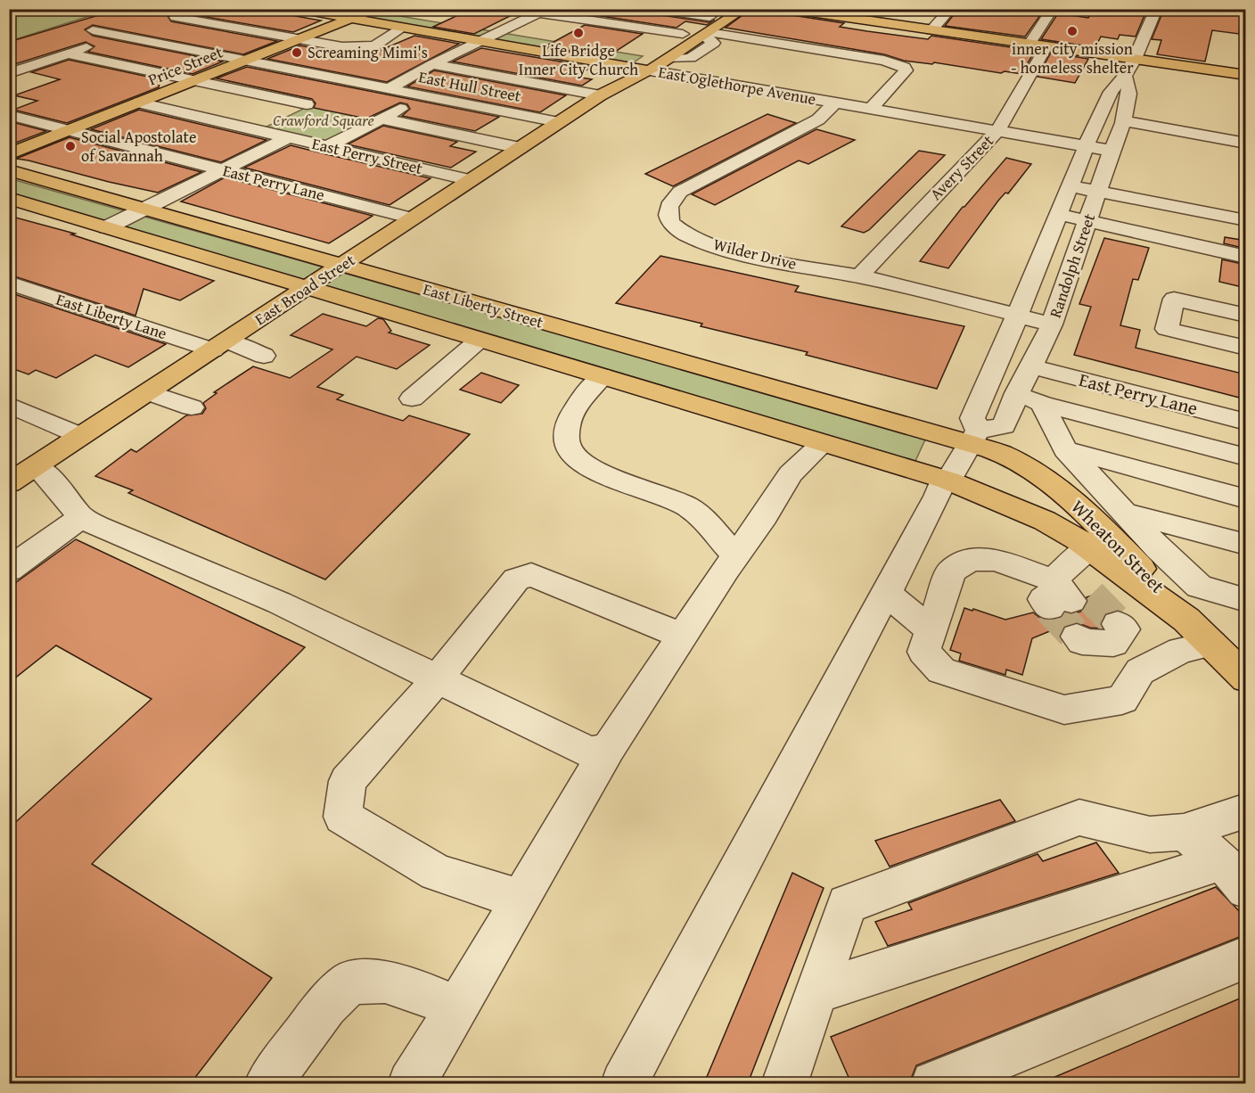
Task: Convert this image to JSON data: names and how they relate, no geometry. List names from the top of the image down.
{
  "streets": {
    "main road": [
      "Price Street",
      "East Oglethorpe Avenue",
      "East Broad Street",
      "East Liberty Street",
      "Wheaton Street"
    ],
    "street": [
      "East Hull Street",
      "East Perry Street",
      "Avery Street",
      "East Perry Lane",
      "Wilder Drive",
      "Randolph Street",
      "East Liberty Lane"
    ]
  },
  "crossings": [
    ["Price Street", "East Oglethorpe Avenue"],
    ["Price Street", "East Hull Street"],
    ["Price Street", "East Perry Street"],
    ["Price Street", "East Perry Lane"],
    ["East Oglethorpe Avenue", "Avery Street"],
    ["East Oglethorpe Avenue", "Wilder Drive"],
    ["East Oglethorpe Avenue", "Randolph Street"],
    ["East Oglethorpe Avenue", "East Broad Street"],
    ["East Hull Street", "East Broad Street"],
    ["East Perry Street", "East Broad Street"],
    ["Avery Street", "Wilder Drive"],
    ["East Perry Lane", "Randolph Street"],
    ["East Perry Lane", "East Broad Street"],
    ["Wilder Drive", "Randolph Street"],
    ["Randolph Street", "East Liberty Street"],
    ["Randolph Street", "Wheaton Street"],
    ["East Broad Street", "East Liberty Street"],
    ["East Broad Street", "East Liberty Lane"],
    ["East Liberty Street", "Wheaton Street"]
  ],
  "parks": ["Crawford Square"],
  "places": [
    "inner city mission - homeless shelter",
    "Life Bridge Inner City Church",
    "Screaming Mimi's",
    "Social Apostolate of Savannah"
  ]
}
